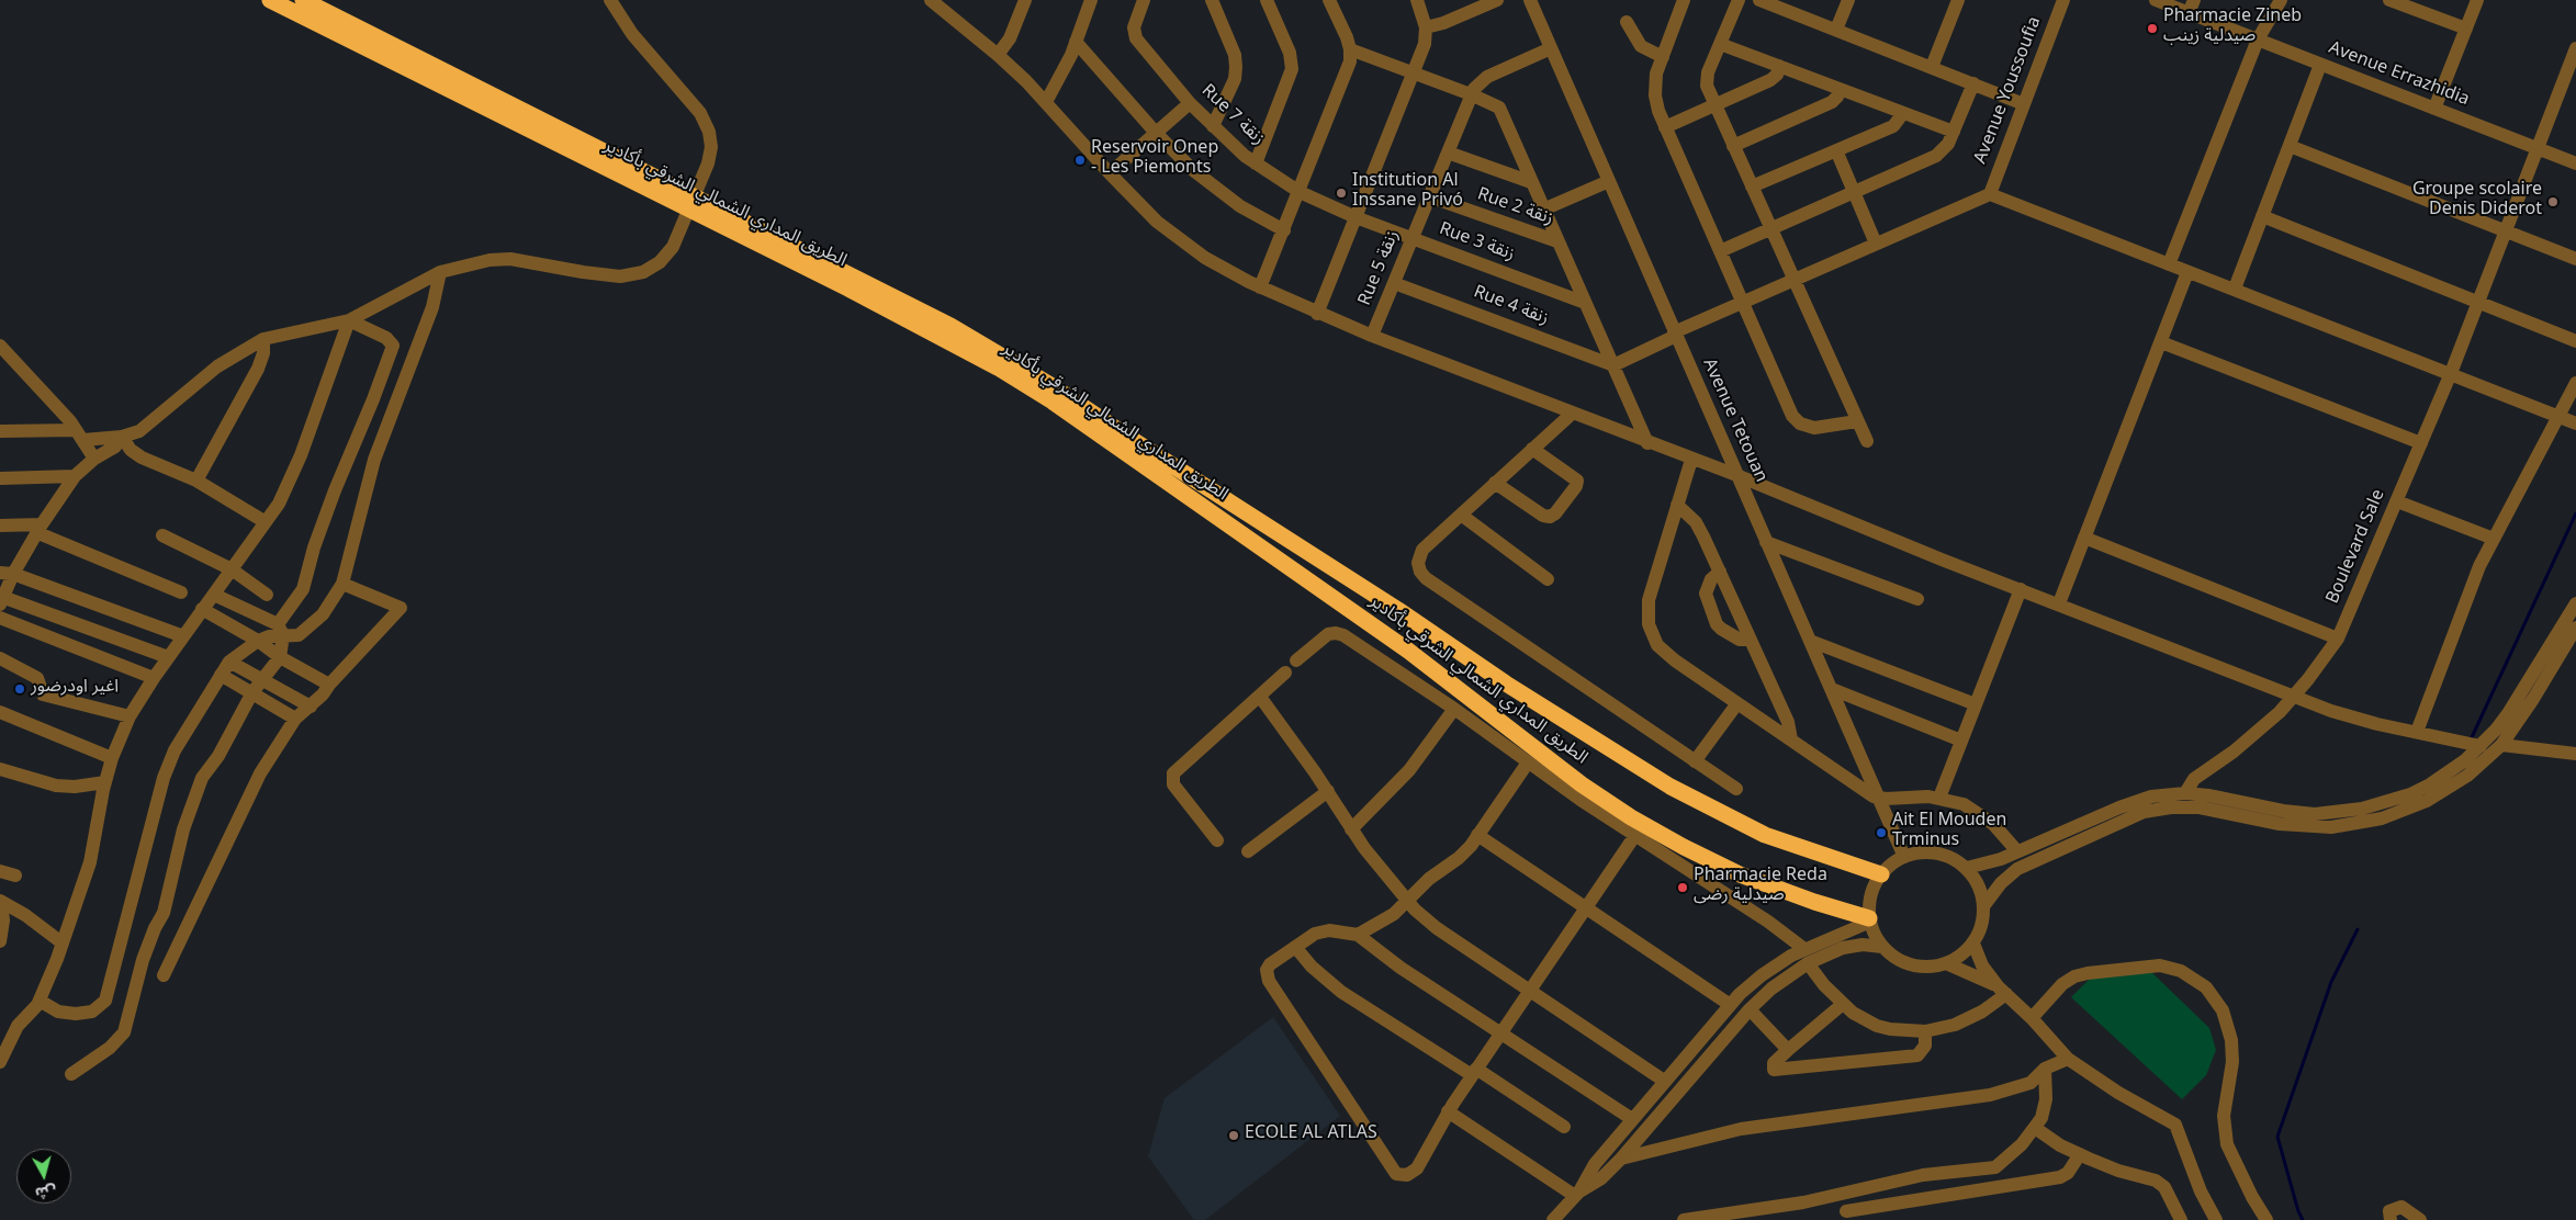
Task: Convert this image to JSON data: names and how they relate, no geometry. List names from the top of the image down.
{
  "streets": {
    "highway": ["الطريق المداري الشمالي الشرقي بأكادير"],
    "street": [
      "Avenue Errazhidia",
      "Avenue Youssoufia",
      "Rue 7 زنقة",
      "Rue 2 زنقة",
      "Rue 3 زنقة",
      "Rue 5 زنقة",
      "Rue 4 زنقة",
      "Avenue Tetouan",
      "Boulevard Sale"
    ]
  },
  "crossings": [
    ["Avenue Errazhidia", "Boulevard Sale"],
    ["Rue 7 زنقة", "Rue 3 زنقة"],
    ["الطريق المداري الشمالي الشرقي بأكادير", "Avenue Tetouan"],
    ["Rue 2 زنقة", "Rue 5 زنقة"],
    ["Rue 3 زنقة", "Rue 5 زنقة"],
    ["Rue 5 زنقة", "Rue 4 زنقة"]
  ],
  "places": [
    "Pharmacie Zineb صيدلية زينب",
    "Reservoir Onep - Les Piemonts",
    "Institution Al Inssane Privó",
    "Groupe scolaire Denis Diderot",
    "اغير اودرضور",
    "Ait El Mouden Trminus",
    "Pharmacie Reda صيدلية رضى",
    "ECOLE AL ATLAS"
  ],
  "north": "bottom"
}
